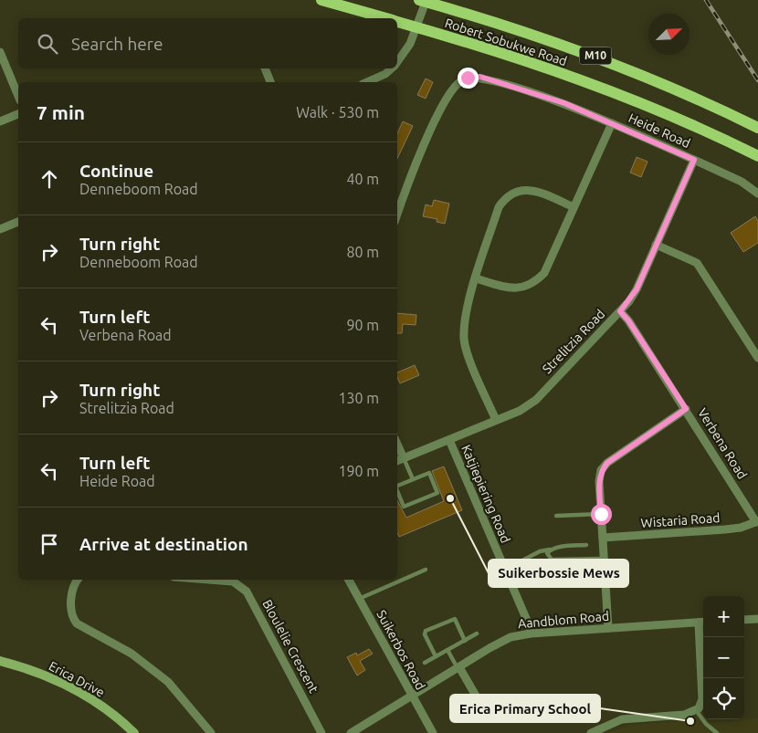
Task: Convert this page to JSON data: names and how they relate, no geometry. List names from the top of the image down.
{
  "streets": {
    "main road": ["Robert Sobukwe Road", "M10", "Erica Drive"],
    "street": [
      "Heide Road",
      "Strelitzia Road",
      "Verbena Road",
      "Katjiepiering Road",
      "Wistaria Road",
      "Aandblom Road",
      "Bloulelie Crescent",
      "Suikerbos Road"
    ]
  },
  "crossings": [
    ["Heide Road", "Strelitzia Road"],
    ["Strelitzia Road", "Verbena Road"],
    ["Strelitzia Road", "Katjiepiering Road"],
    ["Verbena Road", "Wistaria Road"],
    ["Katjiepiering Road", "Aandblom Road"],
    ["Aandblom Road", "Suikerbos Road"]
  ],
  "places": ["Suikerbossie Mews", "Erica Primary School"],
  "north": "top right",
  "page": {
    "search": "Search here",
    "heading": ["7 min", "Walk · 530 m"],
    "list": [
      ["Continue", "Denneboom Road", "40 m"],
      ["Turn right", "Denneboom Road", "80 m"],
      ["Turn left", "Verbena Road", "90 m"],
      ["Turn right", "Strelitzia Road", "130 m"],
      ["Turn left", "Heide Road", "190 m"],
      "Arrive at destination"
    ],
    "map_buttons": ["+", "−"]
  }
}
